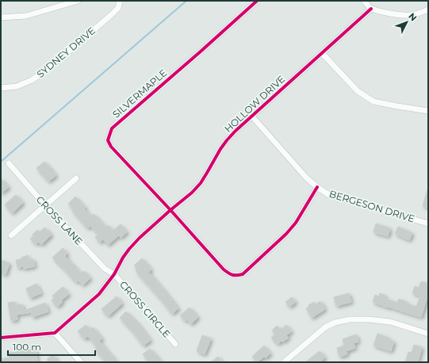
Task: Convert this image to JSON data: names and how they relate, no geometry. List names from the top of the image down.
{
  "streets": {
    "street": [
      "SYDNEY DRIVE",
      "SILVERMAPLE",
      "HOLLOW DRIVE",
      "BERGESON DRIVE",
      "CROSS LANE",
      "CROSS CIRCLE"
    ]
  },
  "crossings": [
    ["SILVERMAPLE", "HOLLOW DRIVE"],
    ["SILVERMAPLE", "BERGESON DRIVE"],
    ["HOLLOW DRIVE", "BERGESON DRIVE"],
    ["HOLLOW DRIVE", "CROSS LANE"],
    ["HOLLOW DRIVE", "CROSS CIRCLE"],
    ["CROSS LANE", "CROSS CIRCLE"]
  ],
  "scale_bar": "100 m",
  "north": "top right"
}
